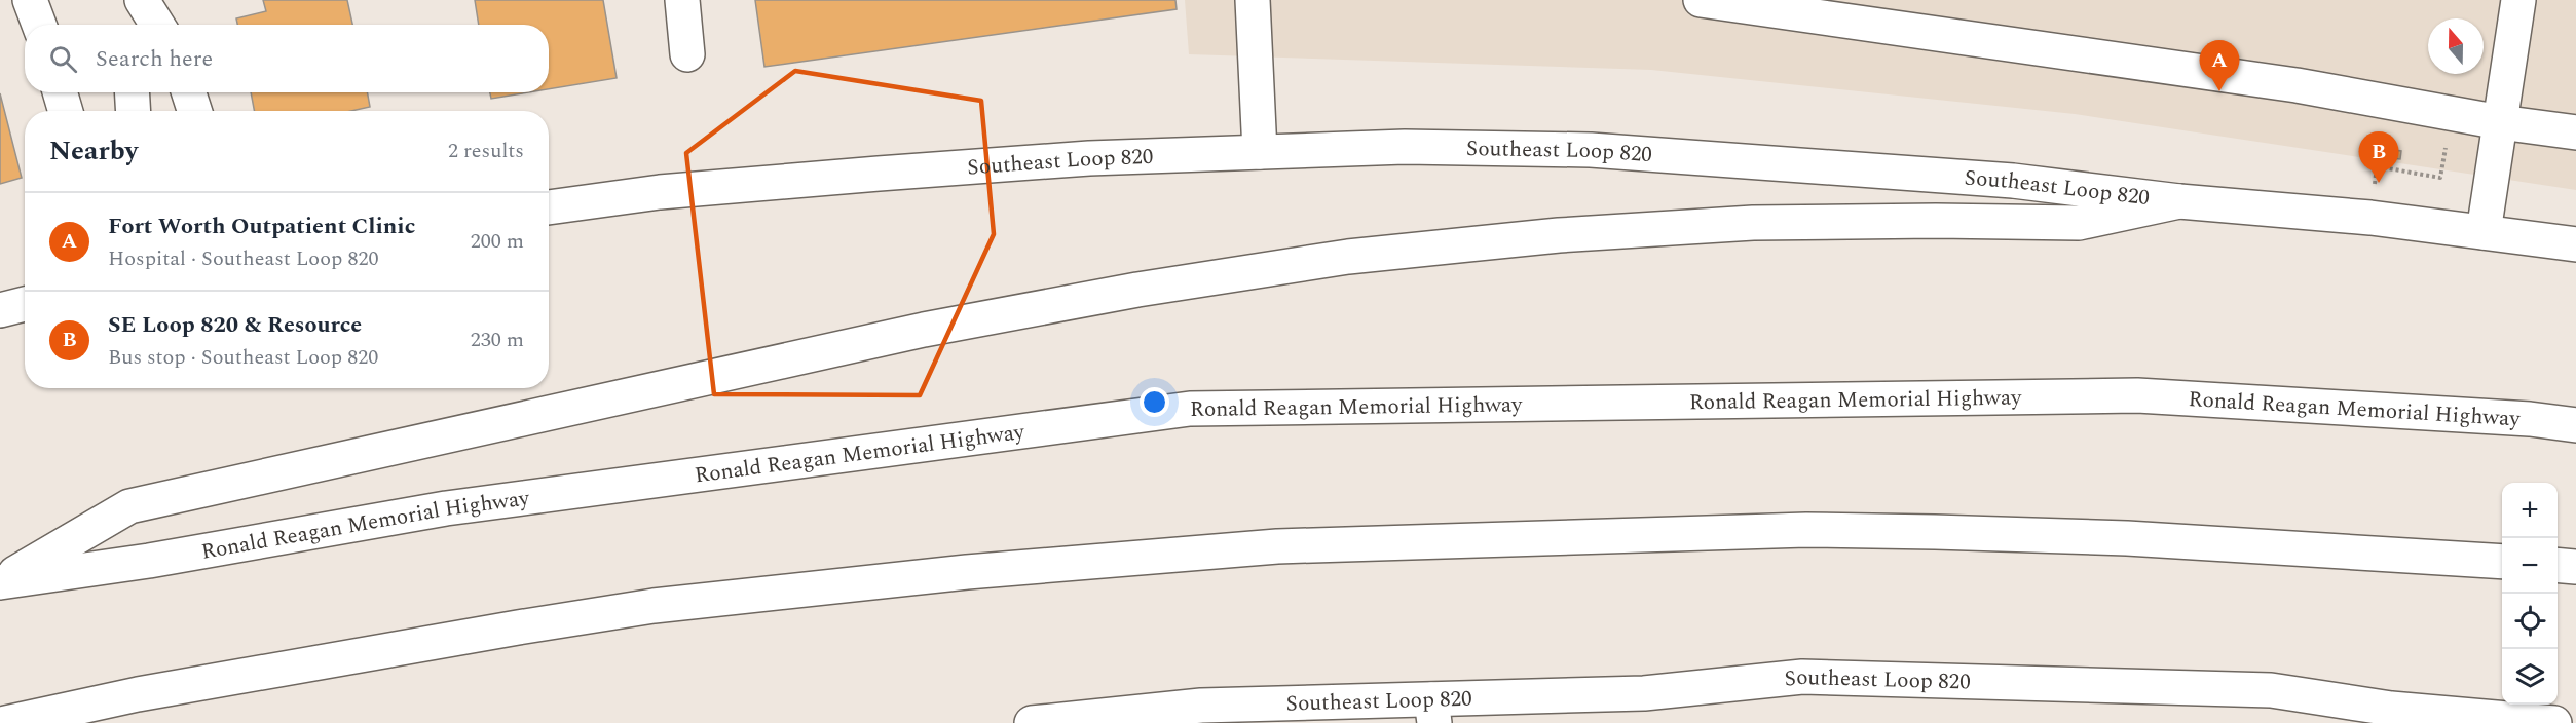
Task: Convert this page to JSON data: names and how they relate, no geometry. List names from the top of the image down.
{
  "streets": {
    "main road": ["Southeast Loop 820", "Ronald Reagan Memorial Highway"]
  },
  "north": "top",
  "page": {
    "search": "Search here",
    "pins": ["A", "B"],
    "heading": ["Nearby", "2 results"],
    "list": [
      {
        "mark": "A",
        "name": "Fort Worth Outpatient Clinic",
        "note": "Hospital · Southeast Loop 820",
        "value": "200 m"
      },
      {
        "mark": "B",
        "name": "SE Loop 820 & Resource",
        "note": "Bus stop · Southeast Loop 820",
        "value": "230 m"
      }
    ],
    "map_buttons": ["+", "−"]
  }
}
